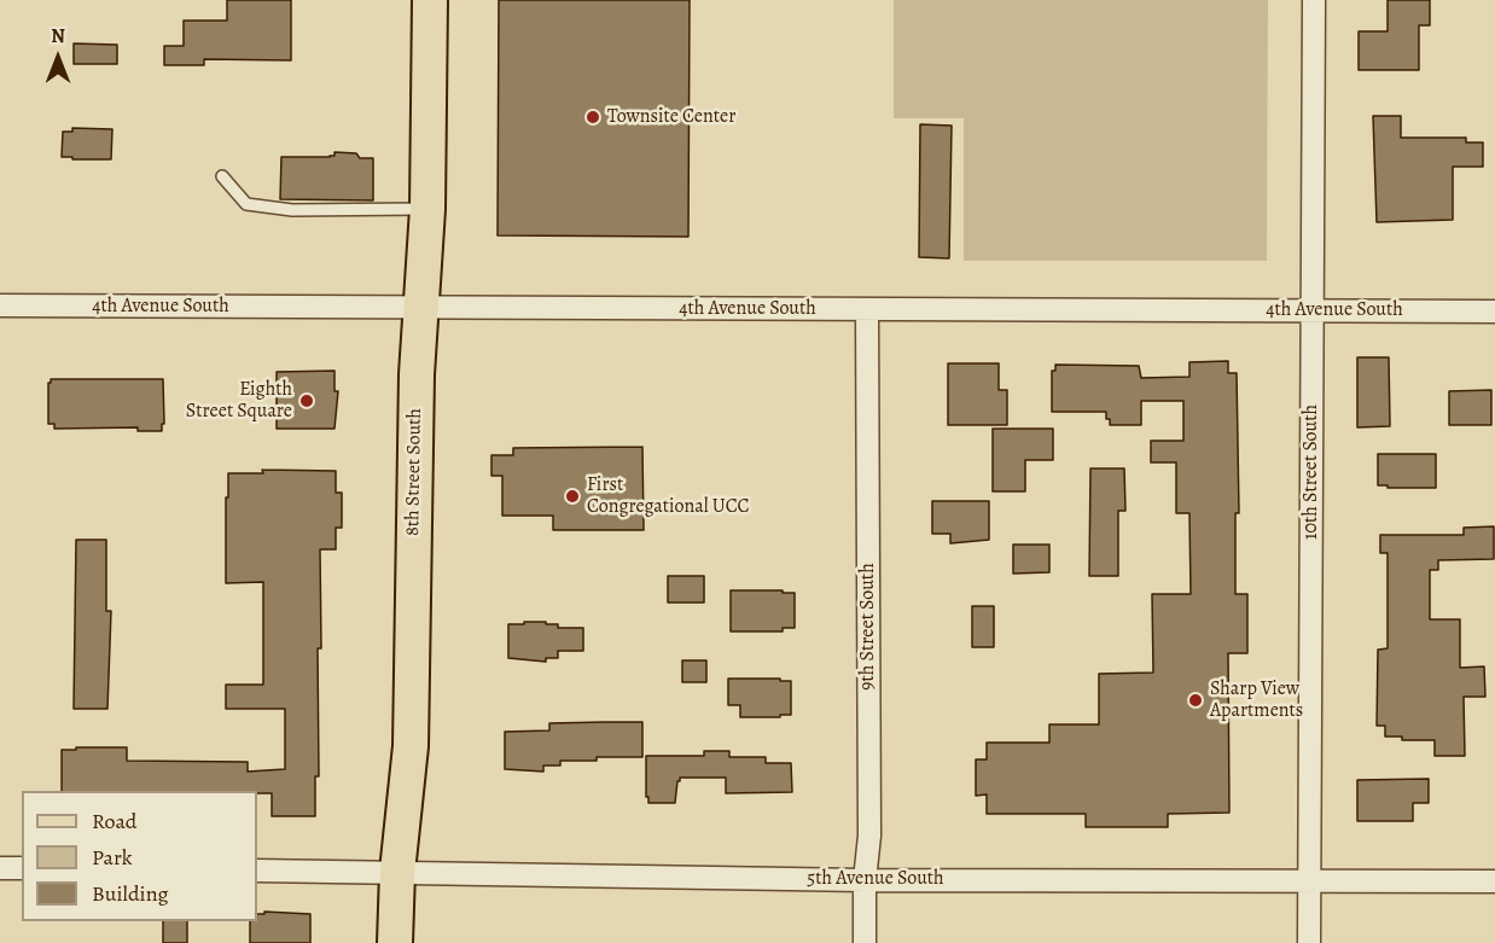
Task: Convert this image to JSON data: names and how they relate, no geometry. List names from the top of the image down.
{
  "streets": {
    "main road": ["8th Street South"],
    "street": [
      "4th Avenue South",
      "10th Street South",
      "9th Street South",
      "5th Avenue South"
    ]
  },
  "crossings": [
    ["4th Avenue South", "8th Street South"],
    ["4th Avenue South", "10th Street South"],
    ["4th Avenue South", "9th Street South"],
    ["8th Street South", "5th Avenue South"],
    ["10th Street South", "5th Avenue South"],
    ["9th Street South", "5th Avenue South"]
  ],
  "places": [
    "Townsite Center",
    "Eighth Street Square",
    "First Congregational UCC",
    "Sharp View Apartments"
  ],
  "legend": ["Road", "Park", "Building"],
  "north": "top"
}
